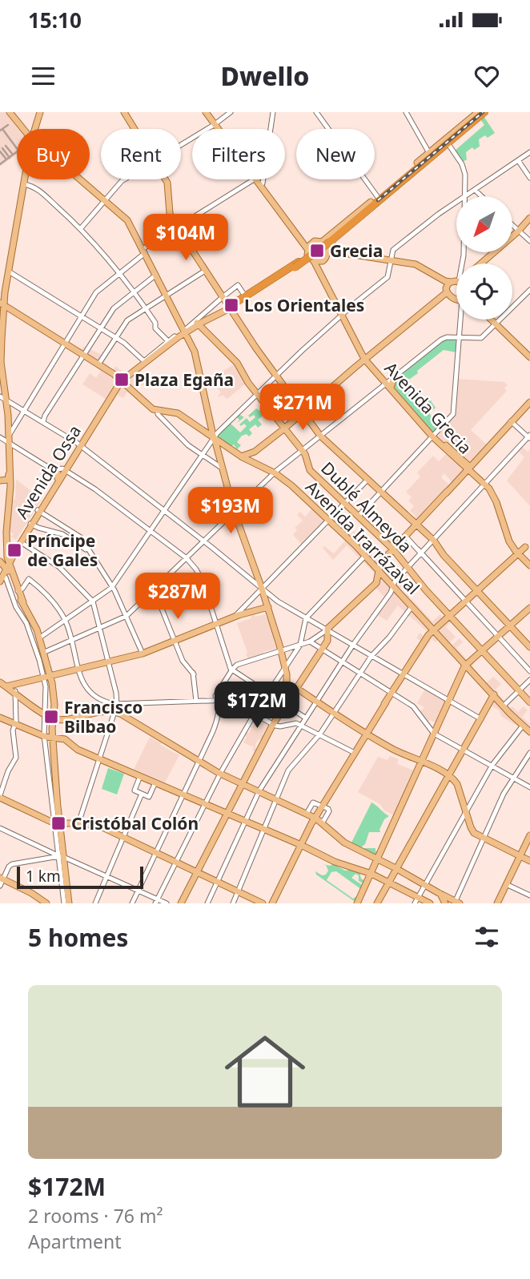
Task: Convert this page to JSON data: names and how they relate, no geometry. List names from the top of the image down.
{
  "streets": {
    "main road": [
      "Avenida Grecia",
      "Avenida Ossa",
      "Dublé Almeyda",
      "Avenida Irarrázaval"
    ]
  },
  "crossings": [
    ["Avenida Ossa", "Dublé Almeyda"],
    ["Avenida Ossa", "Avenida Irarrázaval"]
  ],
  "places": {
    "transit": [
      "Grecia",
      "Los Orientales",
      "Plaza Egaña",
      "Príncipe de Gales",
      "Francisco Bilbao",
      "Cristóbal Colón"
    ]
  },
  "scale_bar": "1 km",
  "north": "bottom left",
  "page": {
    "status": "15:10",
    "header": "Dwello",
    "chip": [
      "Buy",
      "Rent",
      "Filters",
      "New"
    ],
    "price": [
      "$104M",
      "$271M",
      "$193M",
      "$287M",
      "$172M"
    ],
    "scale": "1 km",
    "heading": "5 homes",
    "list": [
      {
        "name": "$172M",
        "note": "2 rooms · 76 m² · Apartment"
      }
    ]
  }
}
